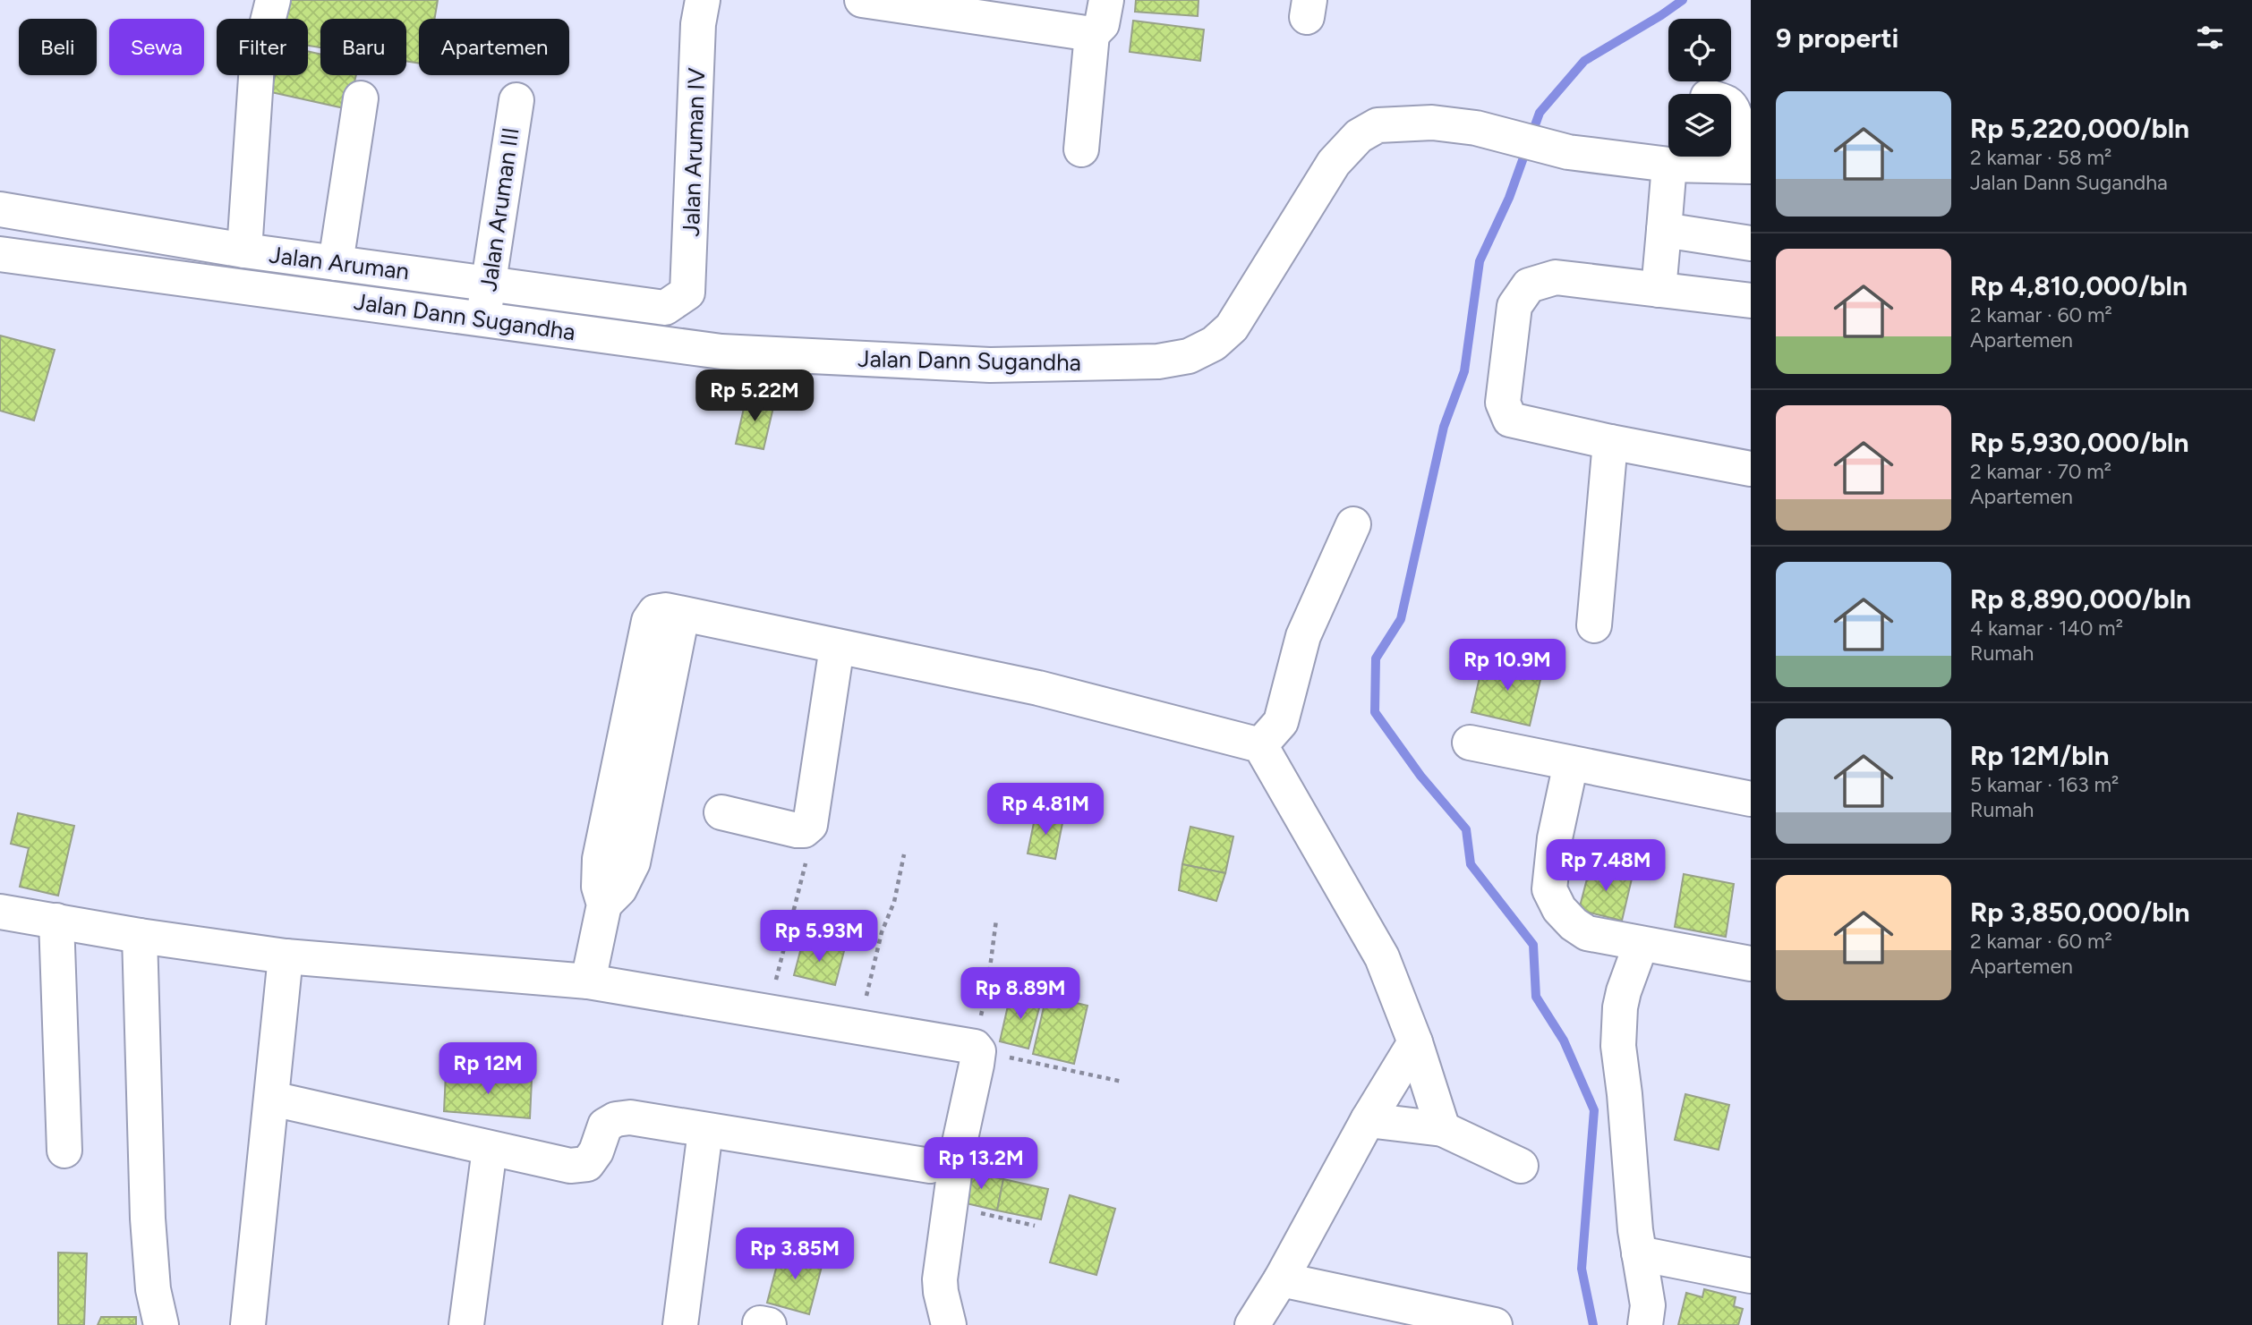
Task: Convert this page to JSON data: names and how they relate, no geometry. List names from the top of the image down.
{
  "streets": {
    "street": [
      "Jalan Aruman IV",
      "Jalan Aruman III",
      "Jalan Aruman",
      "Jalan Dann Sugandha"
    ]
  },
  "crossings": [
    ["Jalan Aruman IV", "Jalan Aruman"],
    ["Jalan Aruman III", "Jalan Aruman"],
    ["Jalan Aruman III", "Jalan Dann Sugandha"]
  ],
  "page": {
    "heading": "9 properti",
    "chip": [
      "Beli",
      "Sewa",
      "Filter",
      "Baru",
      "Apartemen"
    ],
    "list": [
      {
        "name": "Rp 5,220,000/bln",
        "note": "2 kamar · 58 m² · Jalan Dann Sugandha"
      },
      {
        "name": "Rp 4,810,000/bln",
        "note": "2 kamar · 60 m² · Apartemen"
      },
      {
        "name": "Rp 5,930,000/bln",
        "note": "2 kamar · 70 m² · Apartemen"
      },
      {
        "name": "Rp 8,890,000/bln",
        "note": "4 kamar · 140 m² · Rumah"
      },
      {
        "name": "Rp 12M/bln",
        "note": "5 kamar · 163 m² · Rumah"
      },
      {
        "name": "Rp 3,850,000/bln",
        "note": "2 kamar · 60 m² · Apartemen"
      }
    ],
    "price": [
      "Rp 5.22M",
      "Rp 10.9M",
      "Rp 4.81M",
      "Rp 7.48M",
      "Rp 5.93M",
      "Rp 8.89M",
      "Rp 12M",
      "Rp 13.2M",
      "Rp 3.85M"
    ]
  }
}
